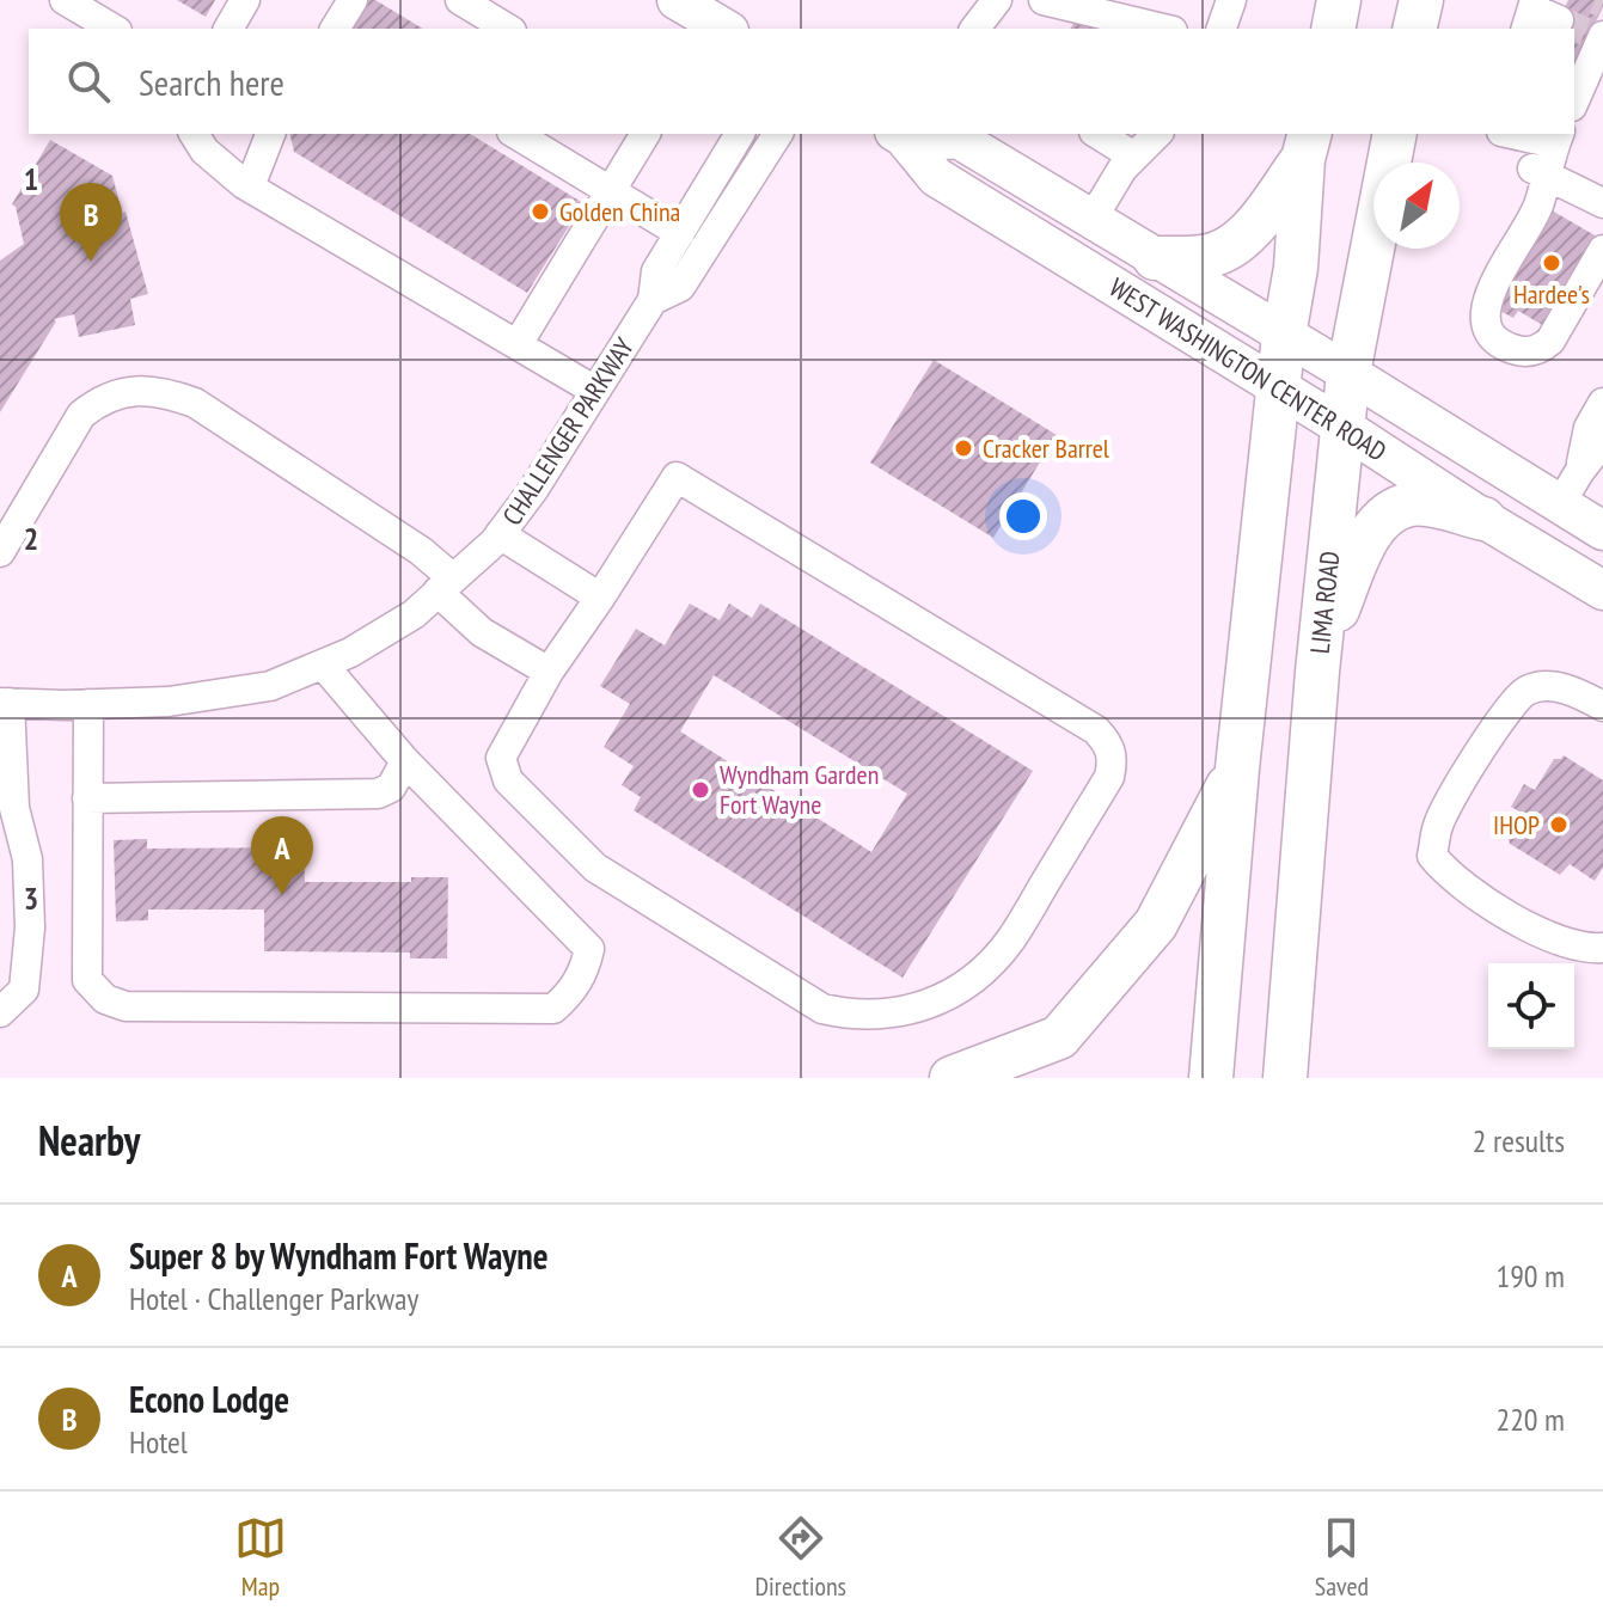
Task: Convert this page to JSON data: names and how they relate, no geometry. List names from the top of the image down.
{
  "streets": {
    "highway": ["LIMA ROAD"],
    "main road": ["WEST WASHINGTON CENTER ROAD"],
    "street": ["CHALLENGER PARKWAY"]
  },
  "crossings": [
    ["WEST WASHINGTON CENTER ROAD", "LIMA ROAD"]
  ],
  "places": [
    "Golden China",
    "Hardee's",
    "Cracker Barrel",
    "Wyndham Garden Fort Wayne",
    "IHOP"
  ],
  "north": "top right",
  "page": {
    "search": "Search here",
    "pins": ["B", "A"],
    "heading": ["Nearby", "2 results"],
    "list": [
      {
        "mark": "A",
        "name": "Super 8 by Wyndham Fort Wayne",
        "note": "Hotel · Challenger Parkway",
        "value": "190 m"
      },
      {
        "mark": "B",
        "name": "Econo Lodge",
        "note": "Hotel",
        "value": "220 m"
      }
    ],
    "nav": ["Map", "Directions", "Saved"]
  },
  "grid": {
    "rows": ["1", "2", "3"]
  }
}
